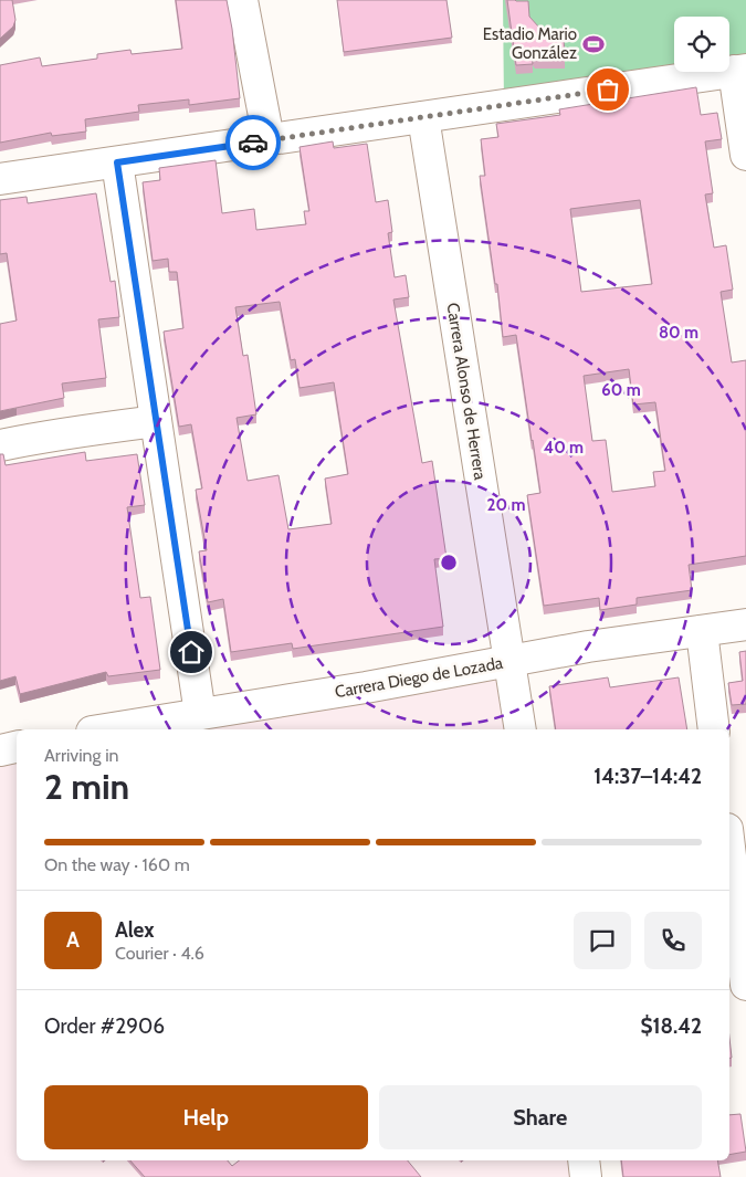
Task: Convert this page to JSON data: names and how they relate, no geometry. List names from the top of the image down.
{
  "streets": {
    "street": ["Carrera Alonso de Herrera", "Carrera Diego de Lozada"]
  },
  "crossings": [
    ["Carrera Alonso de Herrera", "Carrera Diego de Lozada"]
  ],
  "places": {
    "sports": ["Estadio Mario González"]
  },
  "page": {
    "heading": ["2 min", "Arriving in", "14:37–14:42"],
    "panel": [
      "Alex",
      "Courier · 4.6",
      "Order #2906",
      "$18.42"
    ],
    "bar": "On the way · 160 m",
    "round": "A",
    "buttons": ["Help", "Share"]
  },
  "rings": [
    "80 m",
    "60 m",
    "40 m",
    "20 m"
  ]
}
